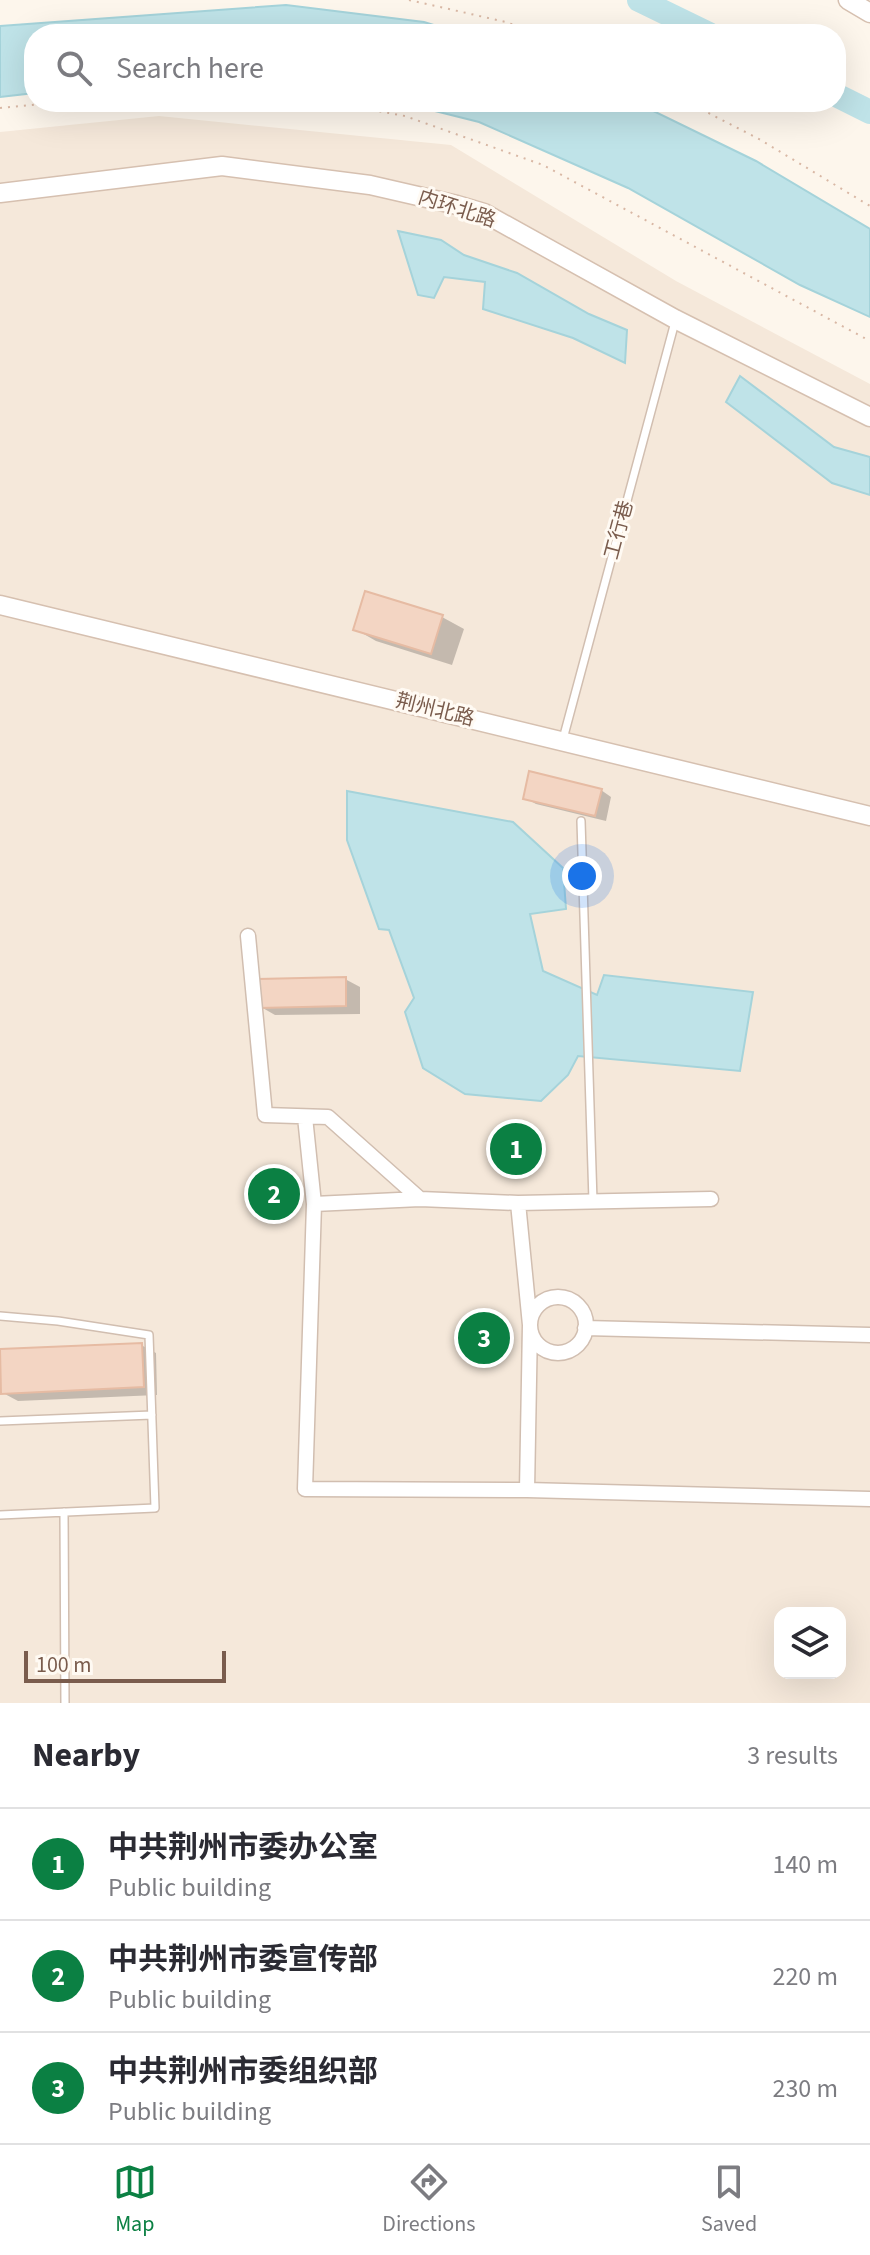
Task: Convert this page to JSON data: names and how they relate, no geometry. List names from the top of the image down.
{
  "streets": {
    "street": ["内环北路", "荆州北路"],
    "lane": ["工行巷"]
  },
  "crossings": [
    ["内环北路", "工行巷"],
    ["工行巷", "荆州北路"]
  ],
  "scale_bar": "100 m",
  "page": {
    "search": "Search here",
    "pins": ["1", "2", "3"],
    "scale": "100 m",
    "heading": ["Nearby", "3 results"],
    "list": [
      {
        "mark": "1",
        "name": "中共荆州市委办公室",
        "note": "Public building",
        "value": "140 m"
      },
      {
        "mark": "2",
        "name": "中共荆州市委宣传部",
        "note": "Public building",
        "value": "220 m"
      },
      {
        "mark": "3",
        "name": "中共荆州市委组织部",
        "note": "Public building",
        "value": "230 m"
      }
    ],
    "nav": ["Map", "Directions", "Saved"]
  }
}
